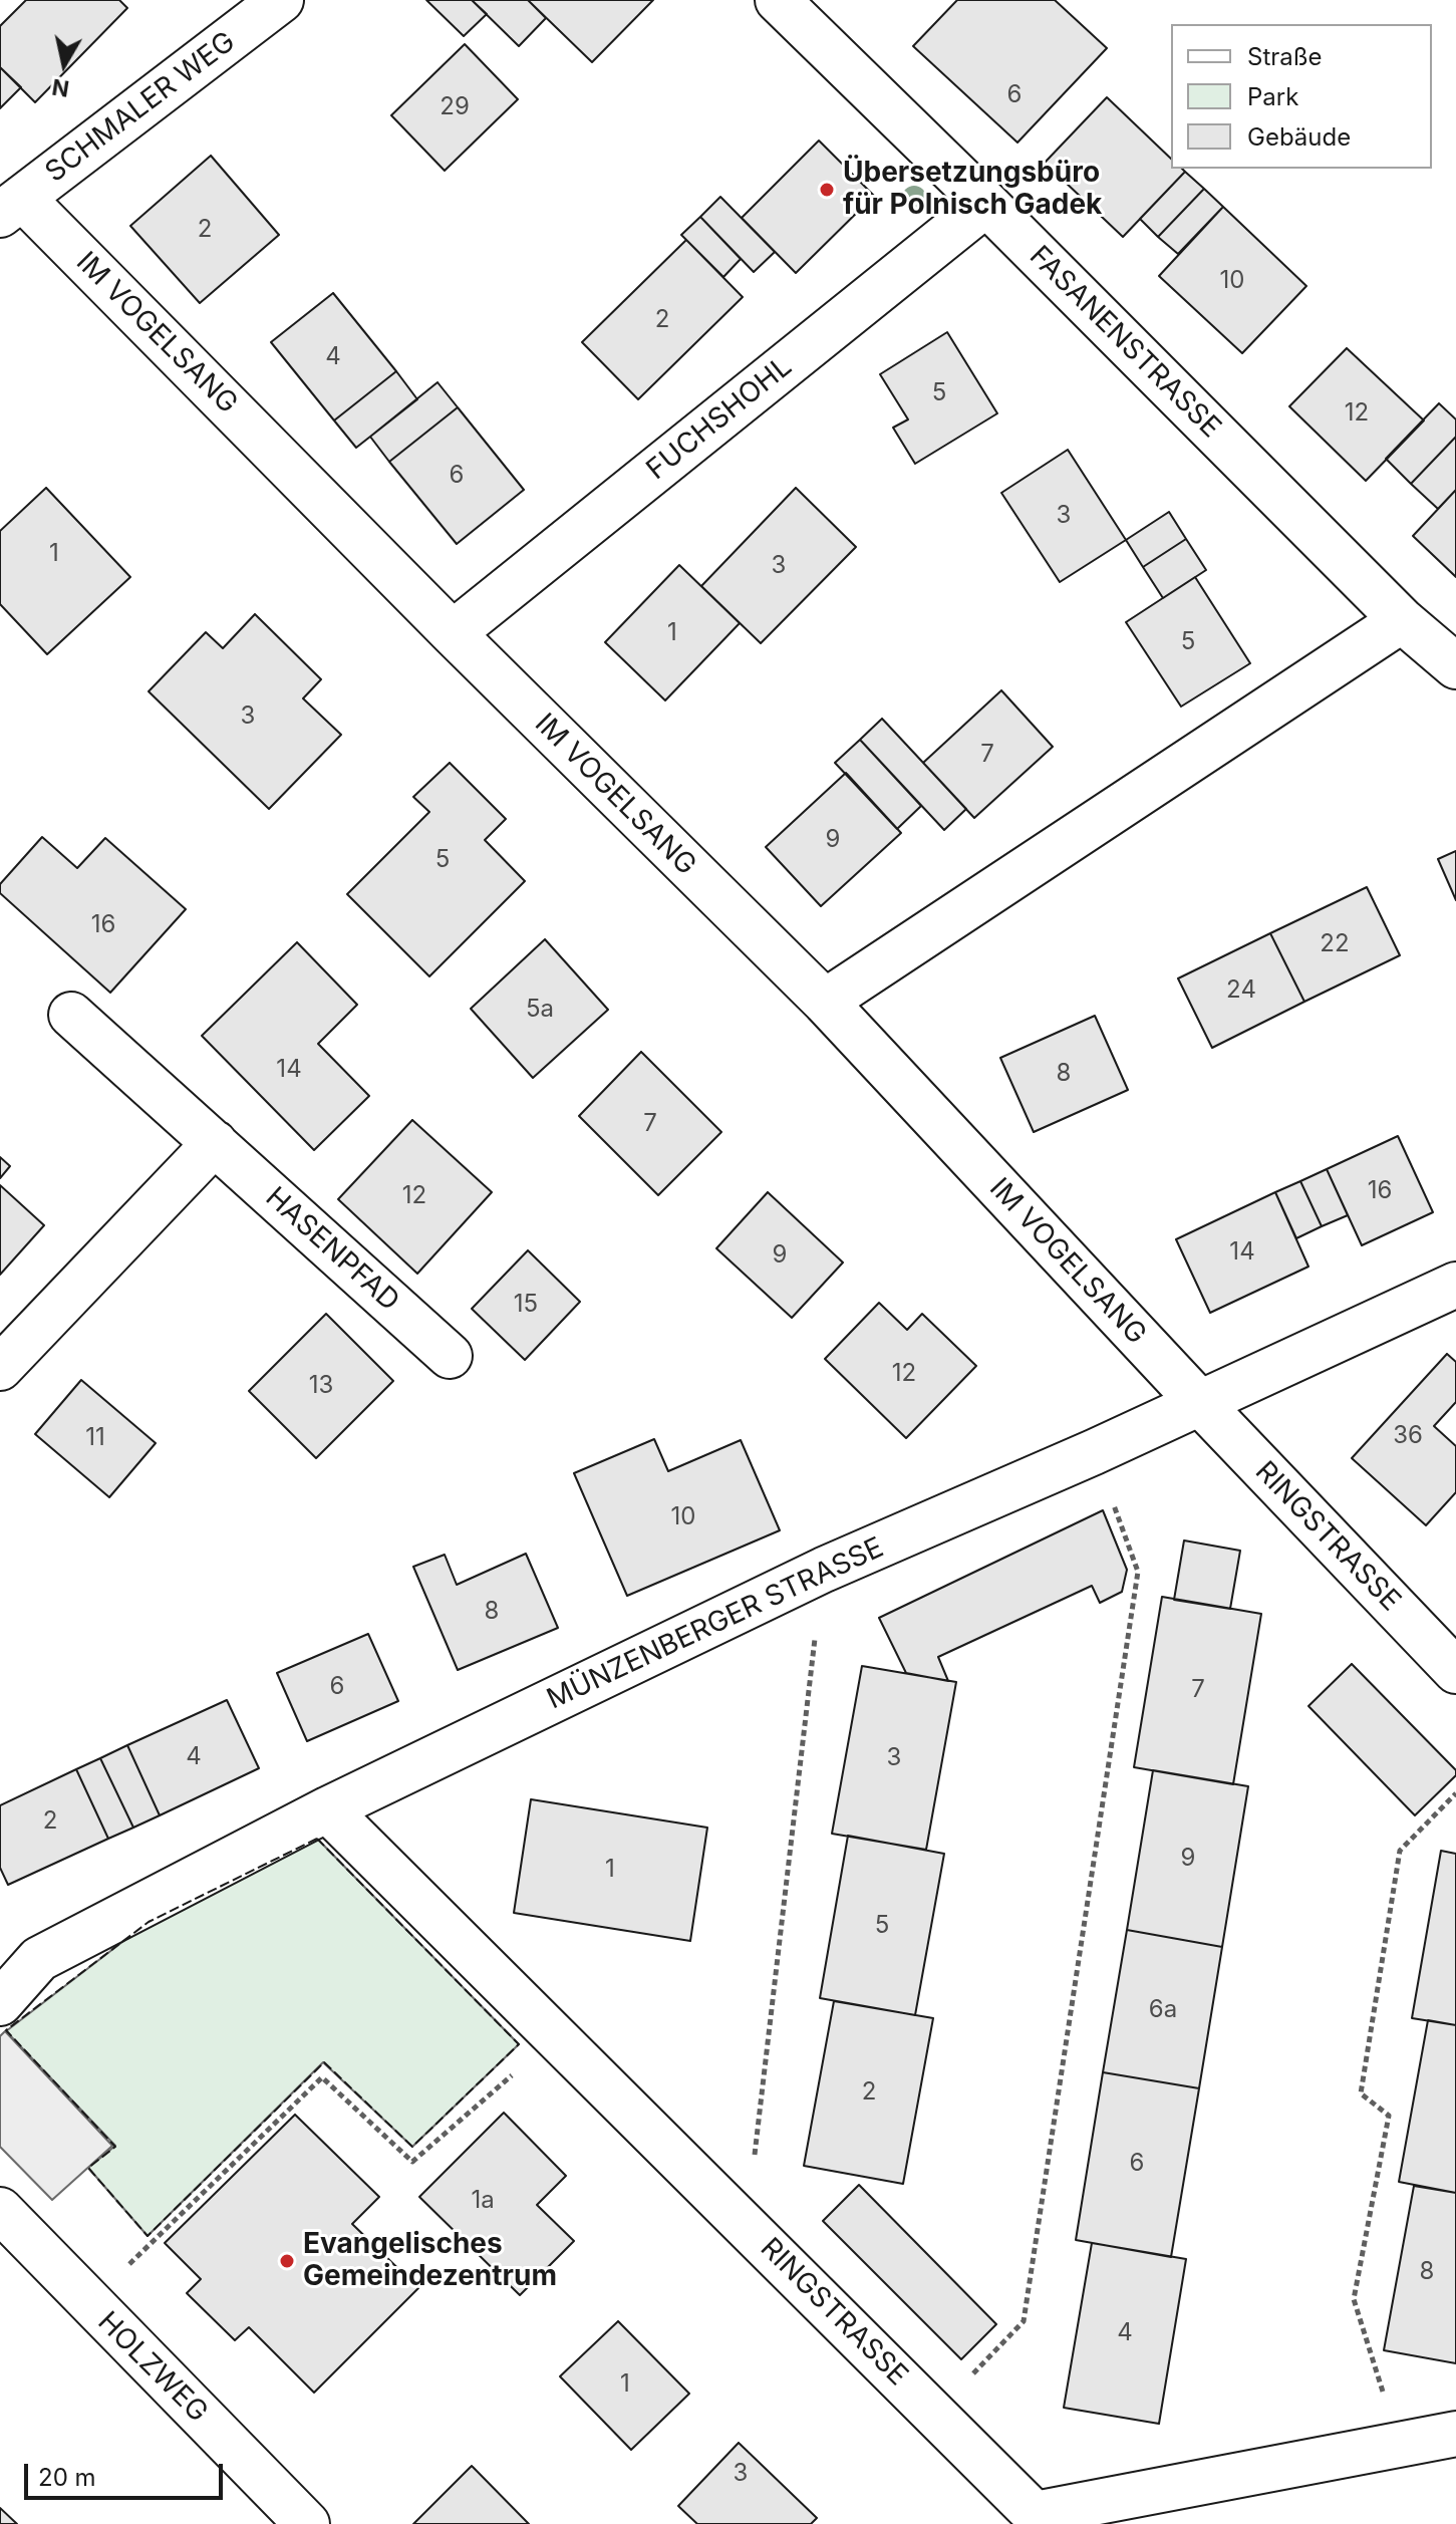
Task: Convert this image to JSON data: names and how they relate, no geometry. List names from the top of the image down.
{
  "streets": {
    "street": [
      "SCHMALER WEG",
      "IM VOGELSANG",
      "FASANENSTRASSE",
      "FUCHSHOHL",
      "HASENPFAD",
      "RINGSTRASSE",
      "MÜNZENBERGER STRASSE",
      "HOLZWEG"
    ]
  },
  "crossings": [
    ["SCHMALER WEG", "IM VOGELSANG"],
    ["IM VOGELSANG", "FUCHSHOHL"],
    ["IM VOGELSANG", "RINGSTRASSE"],
    ["IM VOGELSANG", "MÜNZENBERGER STRASSE"],
    ["FASANENSTRASSE", "FUCHSHOHL"],
    ["RINGSTRASSE", "MÜNZENBERGER STRASSE"]
  ],
  "places": ["Übersetzungsbüro für Polnisch Gadek", "Evangelisches Gemeindezentrum"],
  "house_numbers": [
    "6",
    "29",
    "2",
    "10",
    "2",
    "4",
    "5",
    "12",
    "6",
    "3",
    "1",
    "3",
    "1",
    "5",
    "3",
    "7",
    "9",
    "5",
    "16",
    "22",
    "24",
    "5a",
    "14",
    "8",
    "7",
    "16",
    "12",
    "14",
    "9",
    "15",
    "12",
    "13",
    "36",
    "11",
    "10",
    "8",
    "6",
    "7",
    "4",
    "3",
    "2",
    "9",
    "1",
    "5",
    "6a",
    "2",
    "6",
    "1a",
    "8",
    "4",
    "1",
    "3"
  ],
  "legend": ["Straße", "Park", "Gebäude"],
  "scale_bar": "20 m",
  "north": "bottom"
}
